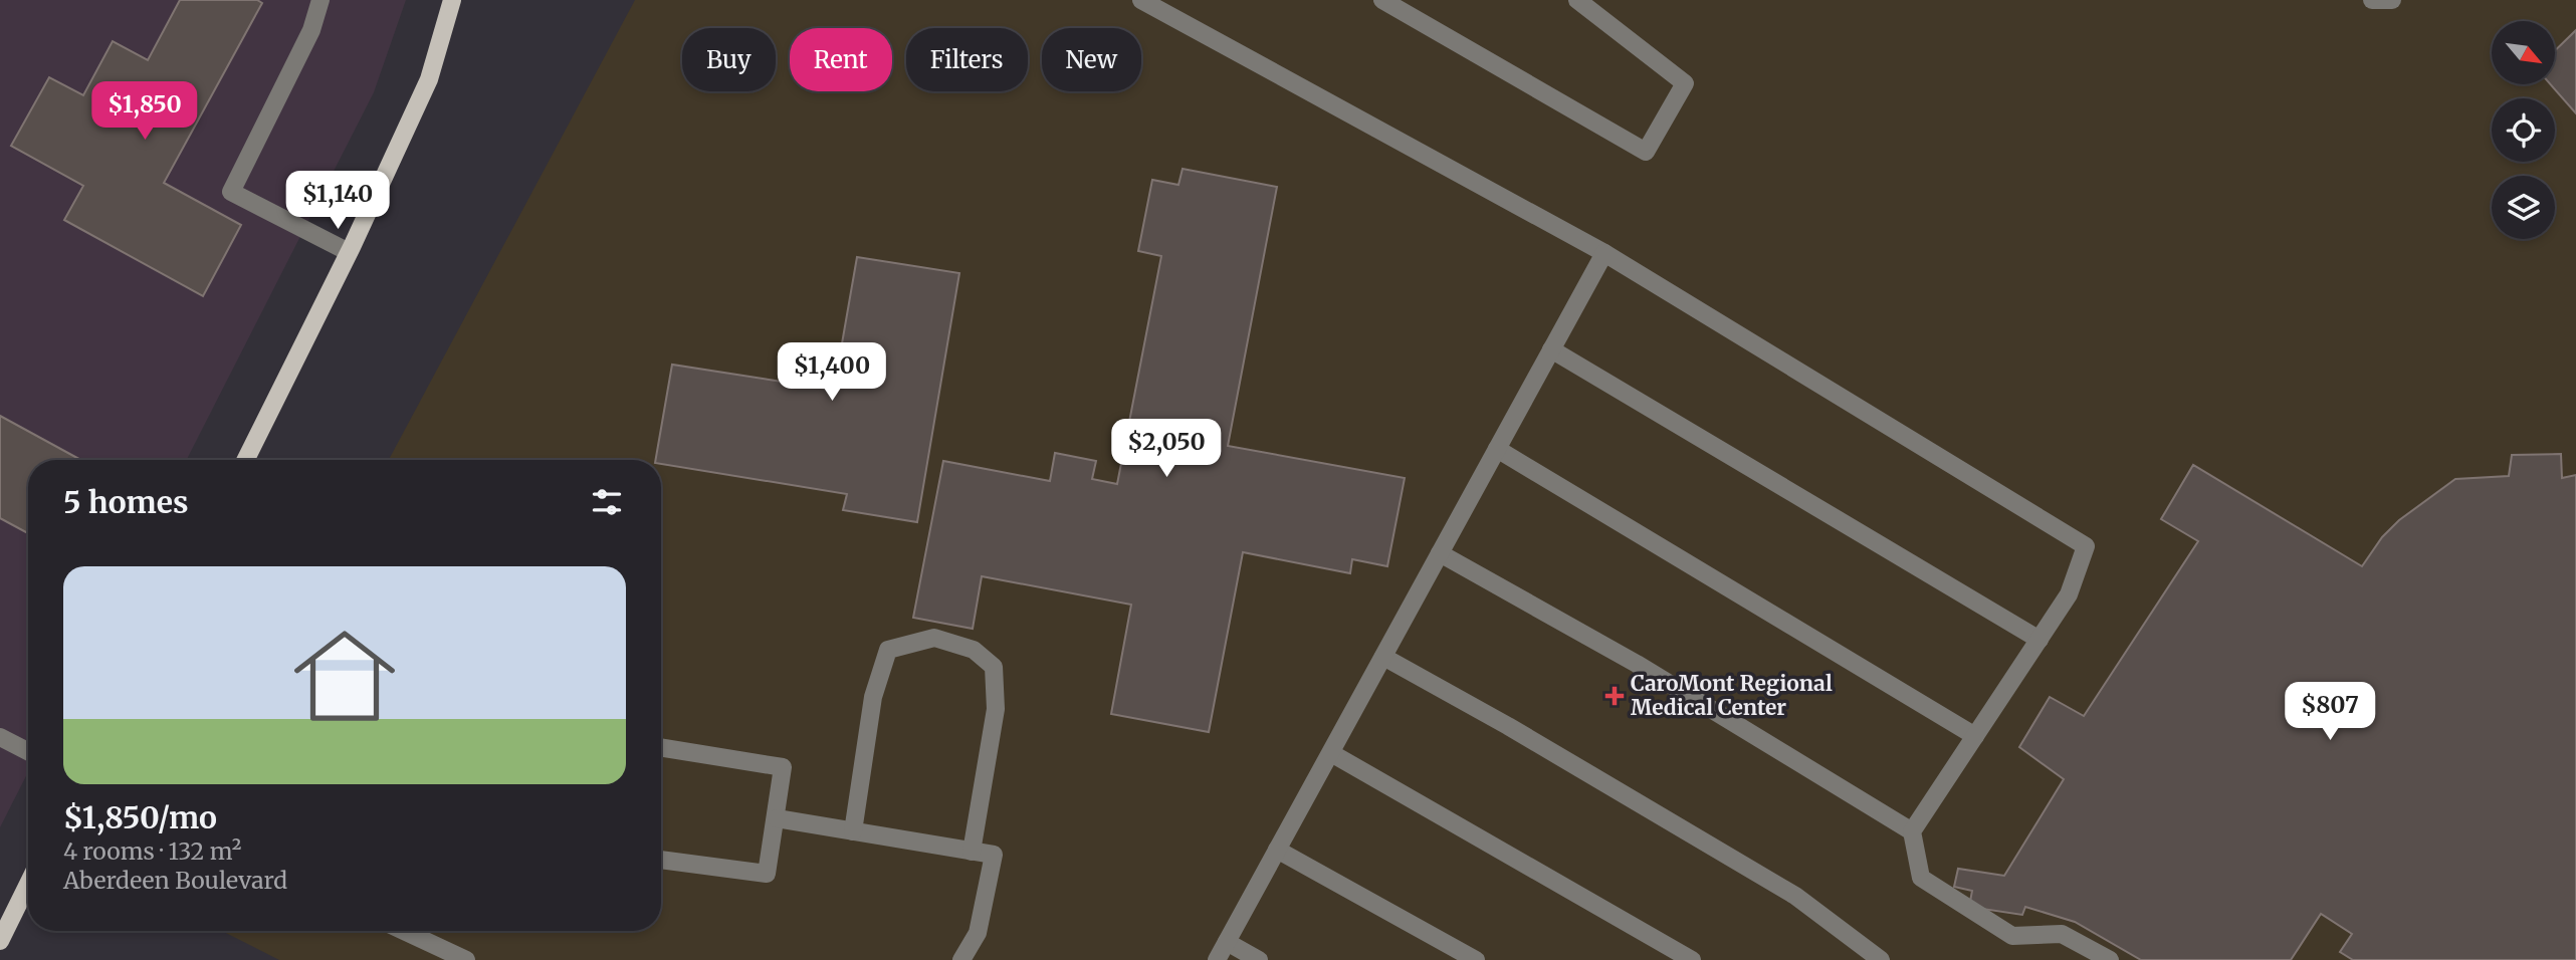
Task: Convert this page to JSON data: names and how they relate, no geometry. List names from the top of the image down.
{
  "places": {
    "health": ["CaroMont Regional Medical Center"]
  },
  "north": "bottom right",
  "page": {
    "chip": [
      "Buy",
      "Rent",
      "Filters",
      "New"
    ],
    "price": [
      "$1,850",
      "$1,140",
      "$1,400",
      "$2,050",
      "$807"
    ],
    "heading": "5 homes",
    "list": [
      {
        "name": "$1,850/mo",
        "note": "4 rooms · 132 m² · Aberdeen Boulevard"
      }
    ]
  }
}
